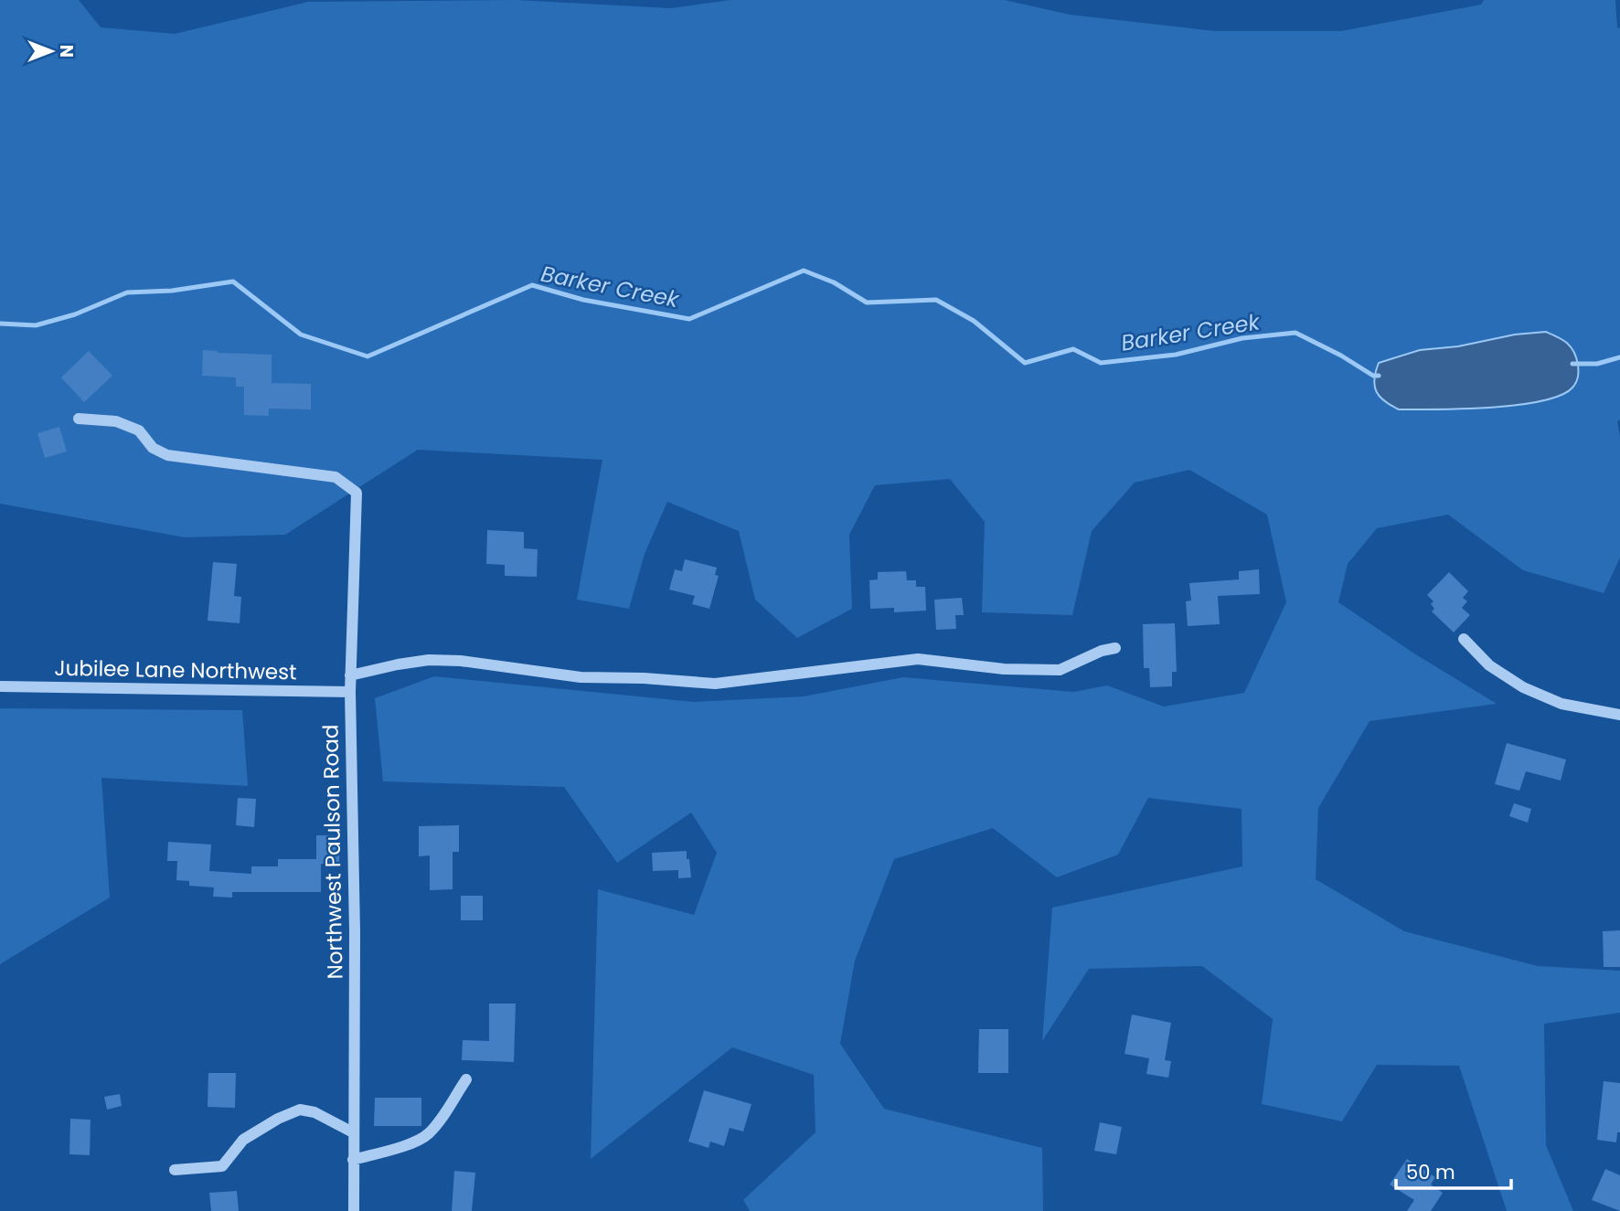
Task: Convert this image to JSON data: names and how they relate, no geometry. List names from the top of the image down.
{
  "streets": {
    "street": ["Jubilee Lane Northwest", "Northwest Paulson Road"]
  },
  "crossings": [
    ["Jubilee Lane Northwest", "Northwest Paulson Road"]
  ],
  "water": ["Barker Creek"],
  "scale_bar": "50 m",
  "north": "right"
}
